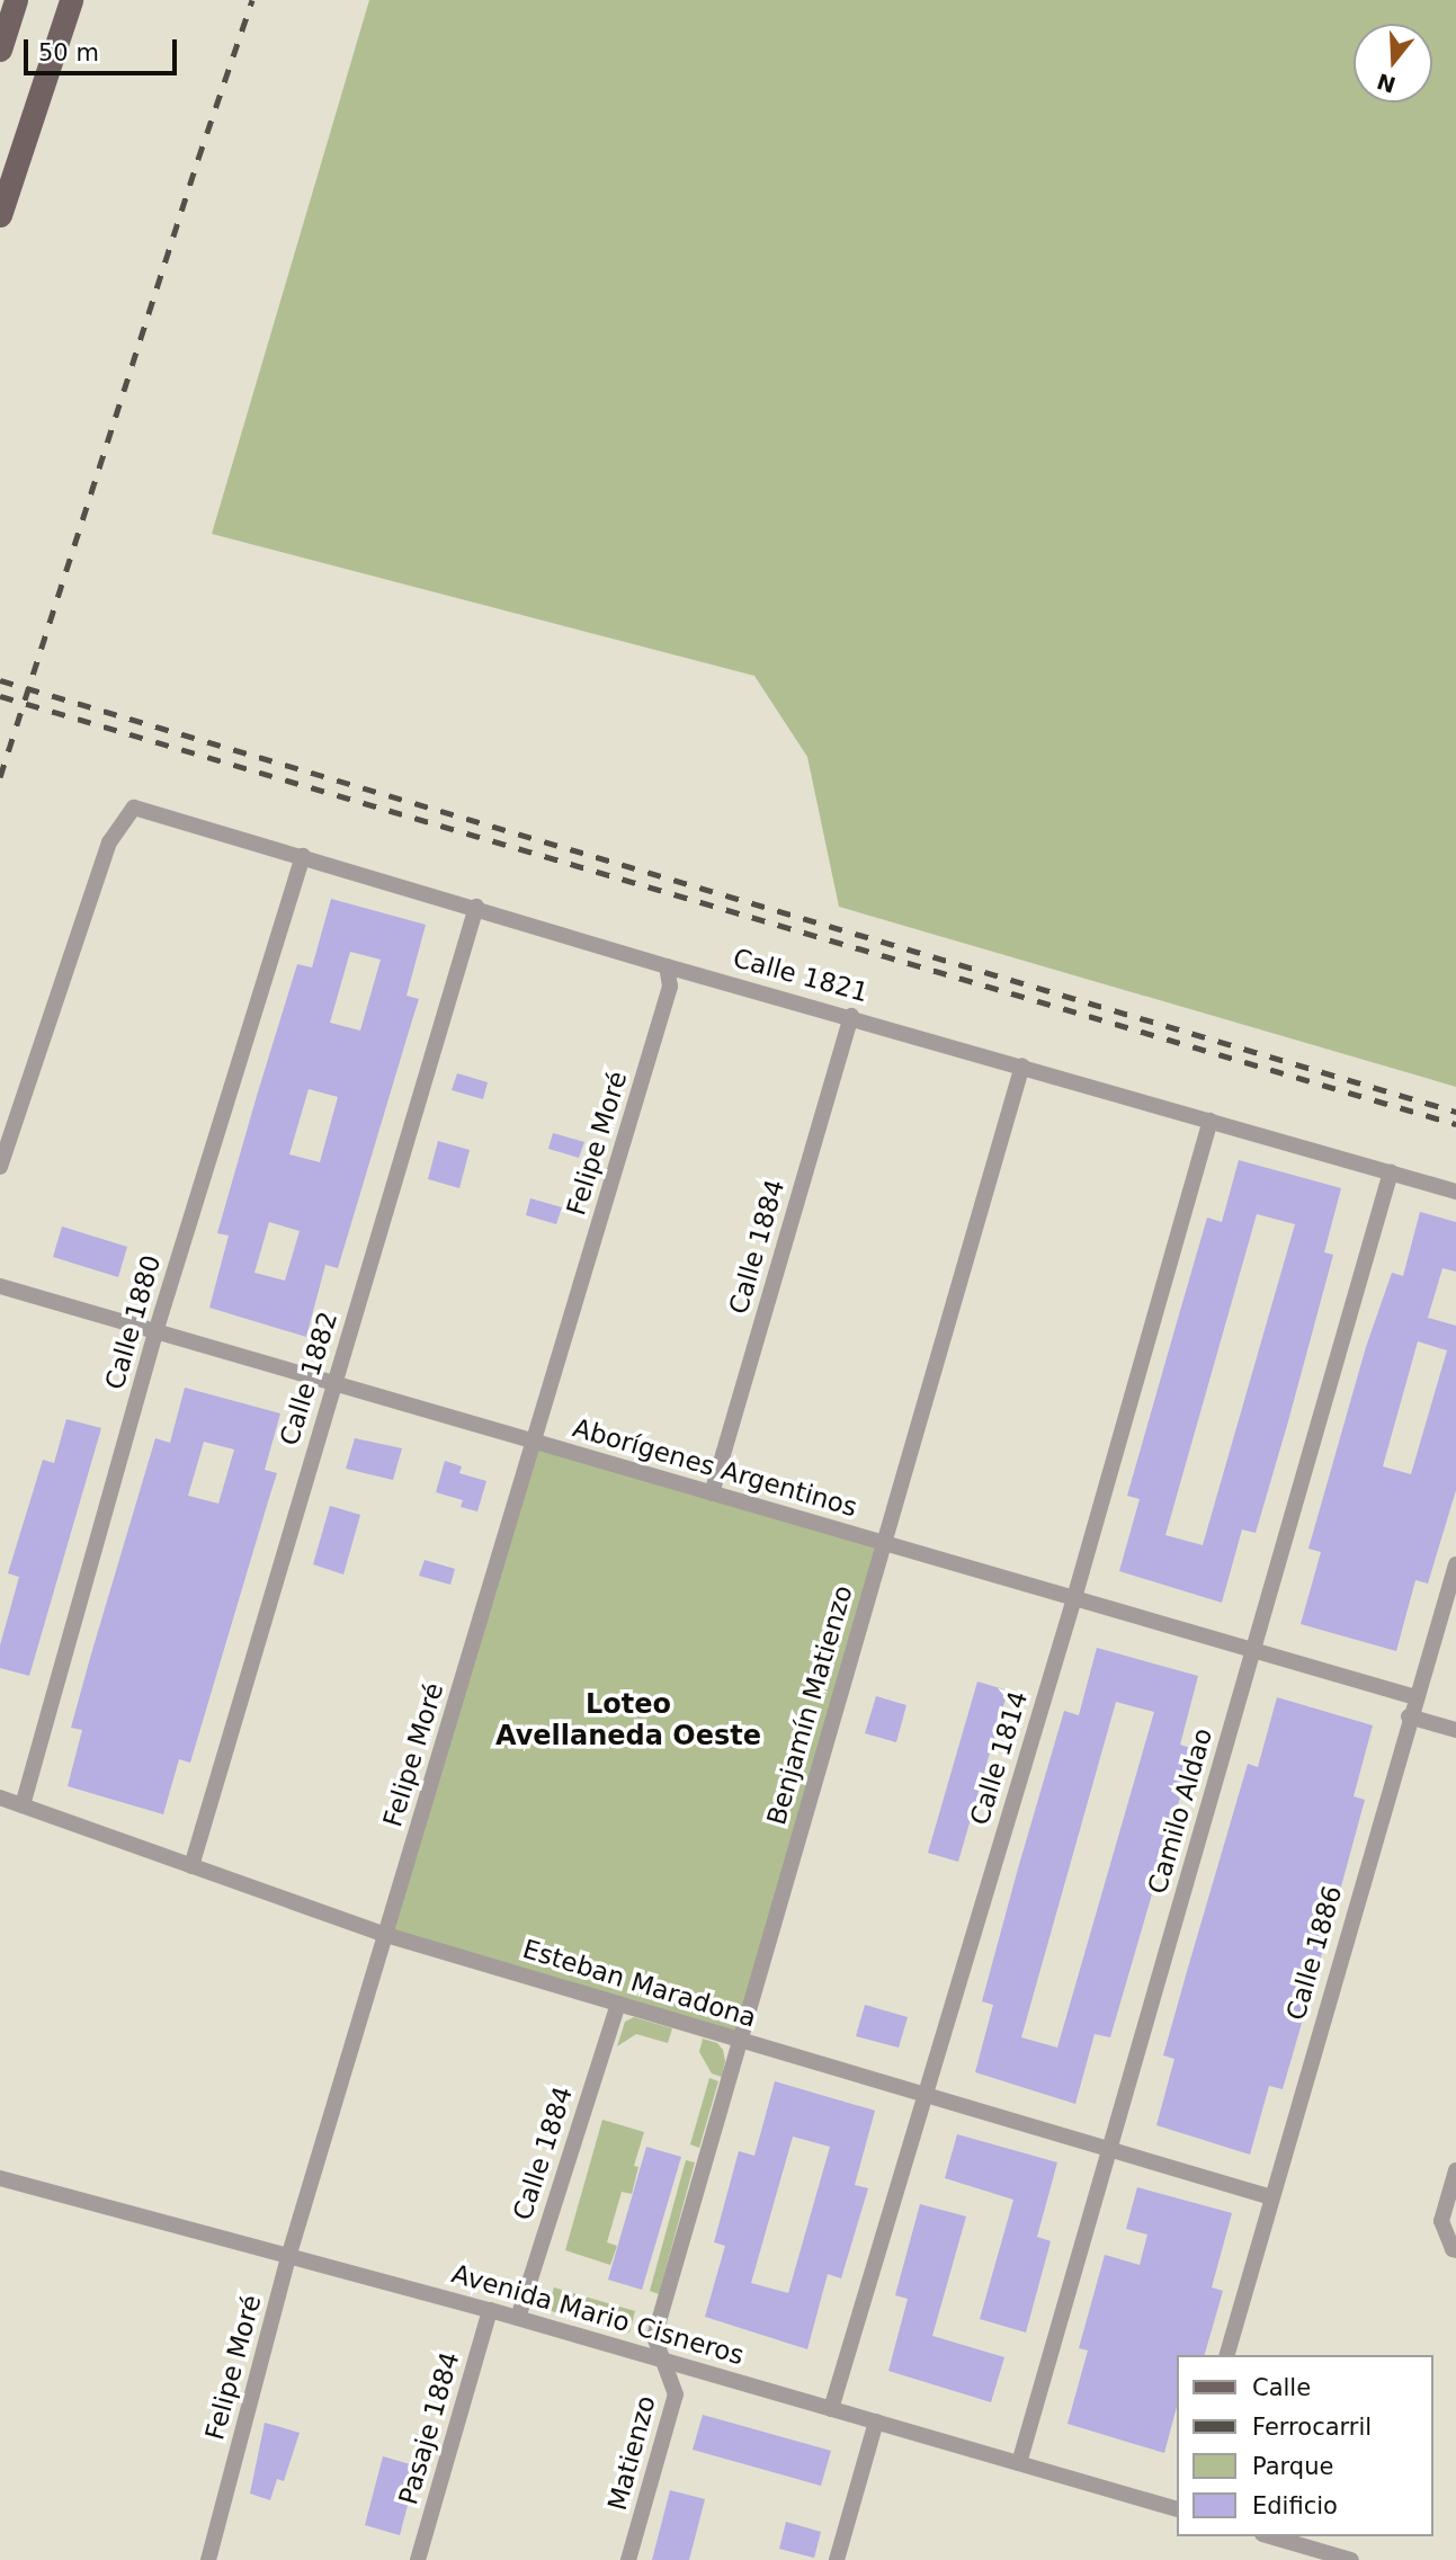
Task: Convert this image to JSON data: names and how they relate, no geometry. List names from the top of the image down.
{
  "streets": {
    "street": [
      "Calle 1821",
      "Felipe Moré",
      "Calle 1884",
      "Calle 1880",
      "Calle 1882",
      "Aborígenes Argentinos",
      "Benjamín Matienzo",
      "Calle 1814",
      "Camilo Aldao",
      "Calle 1886",
      "Esteban Maradona",
      "Avenida Mario Cisneros",
      "Pasaje 1884",
      "Matienzo"
    ]
  },
  "crossings": [
    ["Calle 1821", "Felipe Moré"],
    ["Calle 1821", "Calle 1884"],
    ["Calle 1821", "Calle 1880"],
    ["Calle 1821", "Calle 1882"],
    ["Calle 1821", "Benjamín Matienzo"],
    ["Calle 1821", "Calle 1814"],
    ["Calle 1821", "Camilo Aldao"],
    ["Felipe Moré", "Aborígenes Argentinos"],
    ["Felipe Moré", "Esteban Maradona"],
    ["Felipe Moré", "Avenida Mario Cisneros"],
    ["Calle 1884", "Aborígenes Argentinos"],
    ["Calle 1884", "Esteban Maradona"],
    ["Calle 1884", "Avenida Mario Cisneros"],
    ["Calle 1880", "Aborígenes Argentinos"],
    ["Calle 1880", "Esteban Maradona"],
    ["Calle 1882", "Aborígenes Argentinos"],
    ["Calle 1882", "Esteban Maradona"],
    ["Aborígenes Argentinos", "Benjamín Matienzo"],
    ["Aborígenes Argentinos", "Calle 1814"],
    ["Aborígenes Argentinos", "Camilo Aldao"],
    ["Aborígenes Argentinos", "Calle 1886"],
    ["Benjamín Matienzo", "Esteban Maradona"],
    ["Benjamín Matienzo", "Avenida Mario Cisneros"],
    ["Benjamín Matienzo", "Matienzo"],
    ["Calle 1814", "Esteban Maradona"],
    ["Calle 1814", "Avenida Mario Cisneros"],
    ["Camilo Aldao", "Esteban Maradona"],
    ["Camilo Aldao", "Avenida Mario Cisneros"],
    ["Calle 1886", "Esteban Maradona"],
    ["Avenida Mario Cisneros", "Pasaje 1884"],
    ["Avenida Mario Cisneros", "Matienzo"]
  ],
  "districts": ["Loteo Avellaneda Oeste"],
  "legend": [
    "Calle",
    "Ferrocarril",
    "Parque",
    "Edificio"
  ],
  "scale_bar": "50 m",
  "north": "bottom"
}
